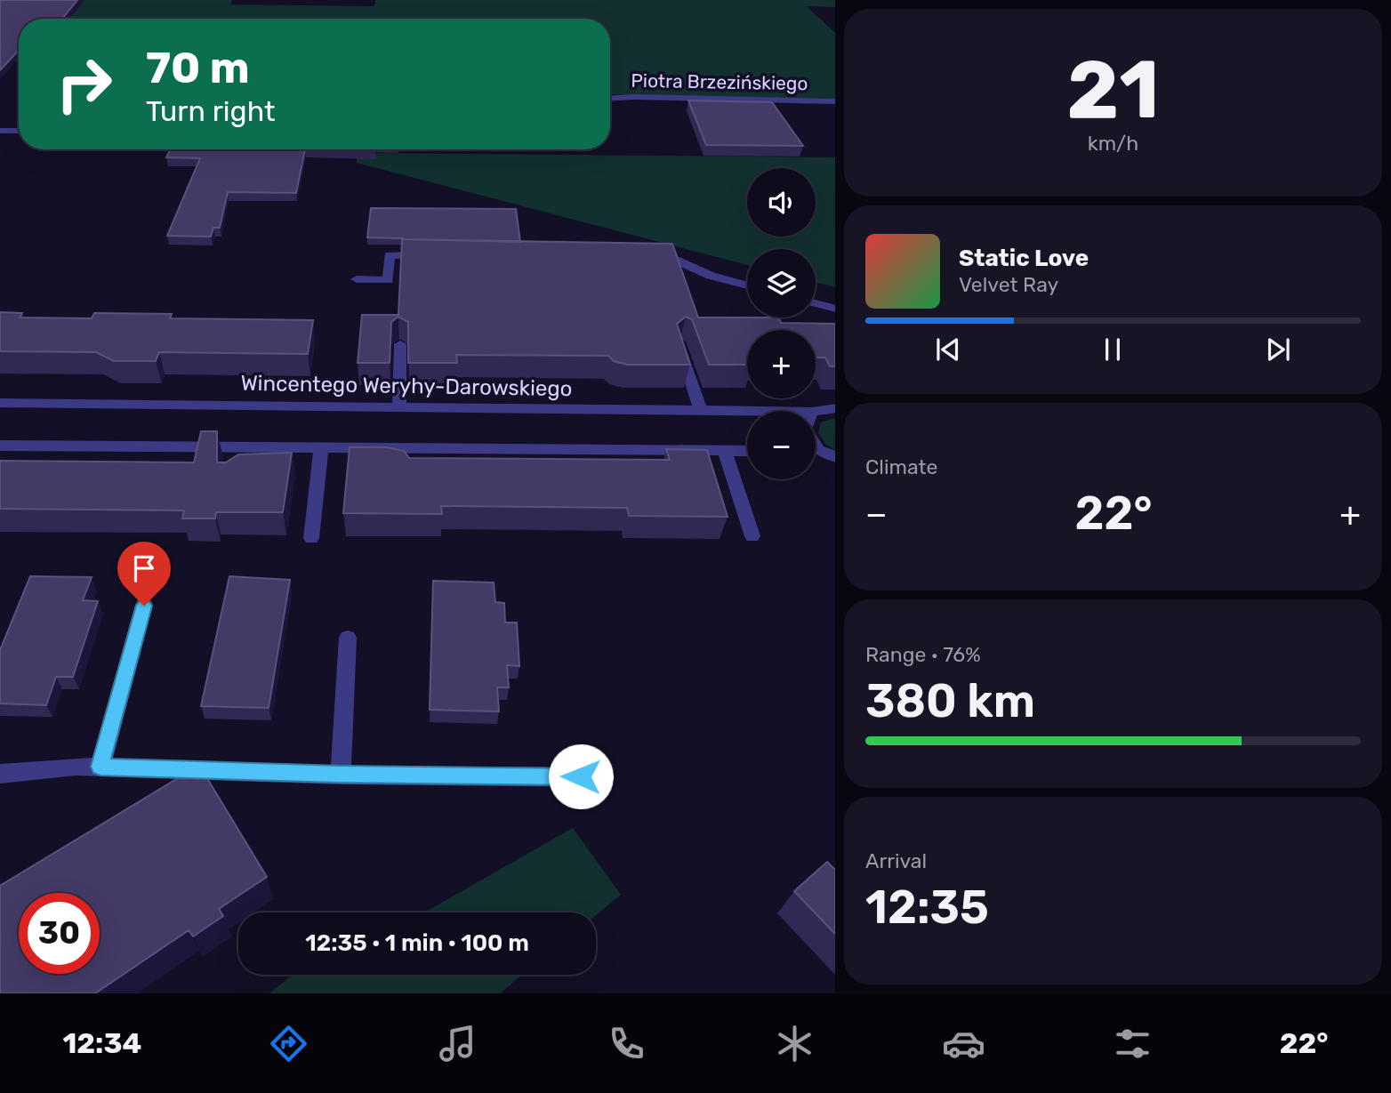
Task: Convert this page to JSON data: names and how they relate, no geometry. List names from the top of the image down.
{
  "streets": {
    "street": ["Piotra Brzezińskiego", "Wincentego Weryhy-Darowskiego"]
  },
  "page": {
    "tile": [
      ["21", "km/h"],
      "Climate",
      ["Range · 76%", "380 km"],
      ["Arrival", "12:35"]
    ],
    "turn": ["70 m", "Turn right"],
    "map_buttons": ["+", "−"],
    "song": ["Static Love", "Velvet Ray"],
    "heat": ["−", "22°", "+"],
    "limit": "30",
    "trip": "12:35 · 1 min · 100 m",
    "tabs": ["12:34", "22°"]
  }
}
